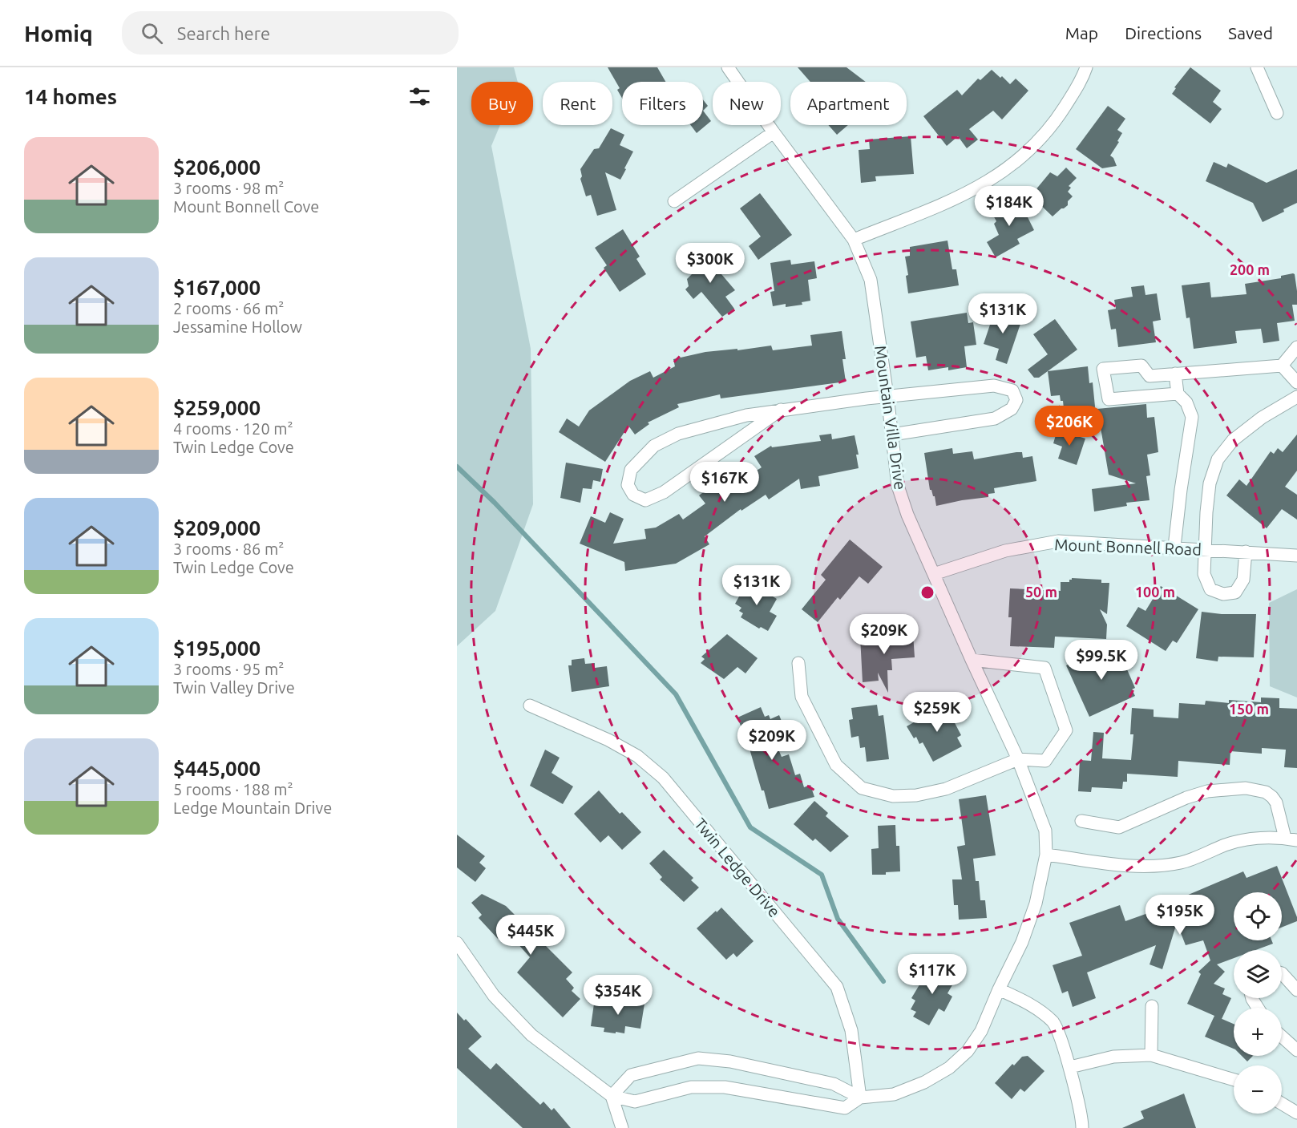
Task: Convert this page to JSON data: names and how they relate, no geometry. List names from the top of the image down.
{
  "streets": {
    "street": ["Mountain Villa Drive", "Mount Bonnell Road", "Twin Ledge Drive"]
  },
  "crossings": [
    ["Mountain Villa Drive", "Mount Bonnell Road"],
    ["Mountain Villa Drive", "Twin Ledge Drive"]
  ],
  "page": {
    "header": "Homiq",
    "search": "Search here",
    "nav": ["Map", "Directions", "Saved"],
    "heading": "14 homes",
    "chip": [
      "Buy",
      "Rent",
      "Filters",
      "New",
      "Apartment"
    ],
    "list": [
      {
        "name": "$206,000",
        "note": "3 rooms · 98 m² · Mount Bonnell Cove"
      },
      {
        "name": "$167,000",
        "note": "2 rooms · 66 m² · Jessamine Hollow"
      },
      {
        "name": "$259,000",
        "note": "4 rooms · 120 m² · Twin Ledge Cove"
      },
      {
        "name": "$209,000",
        "note": "3 rooms · 86 m² · Twin Ledge Cove"
      },
      {
        "name": "$195,000",
        "note": "3 rooms · 95 m² · Twin Valley Drive"
      },
      {
        "name": "$445,000",
        "note": "5 rooms · 188 m² · Ledge Mountain Drive"
      }
    ],
    "price": [
      "$184K",
      "$300K",
      "$131K",
      "$206K",
      "$167K",
      "$131K",
      "$209K",
      "$99.5K",
      "$259K",
      "$209K",
      "$195K",
      "$445K",
      "$117K",
      "$354K"
    ],
    "map_buttons": ["+", "−"]
  },
  "rings": [
    "200 m",
    "50 m",
    "100 m",
    "150 m"
  ]
}
